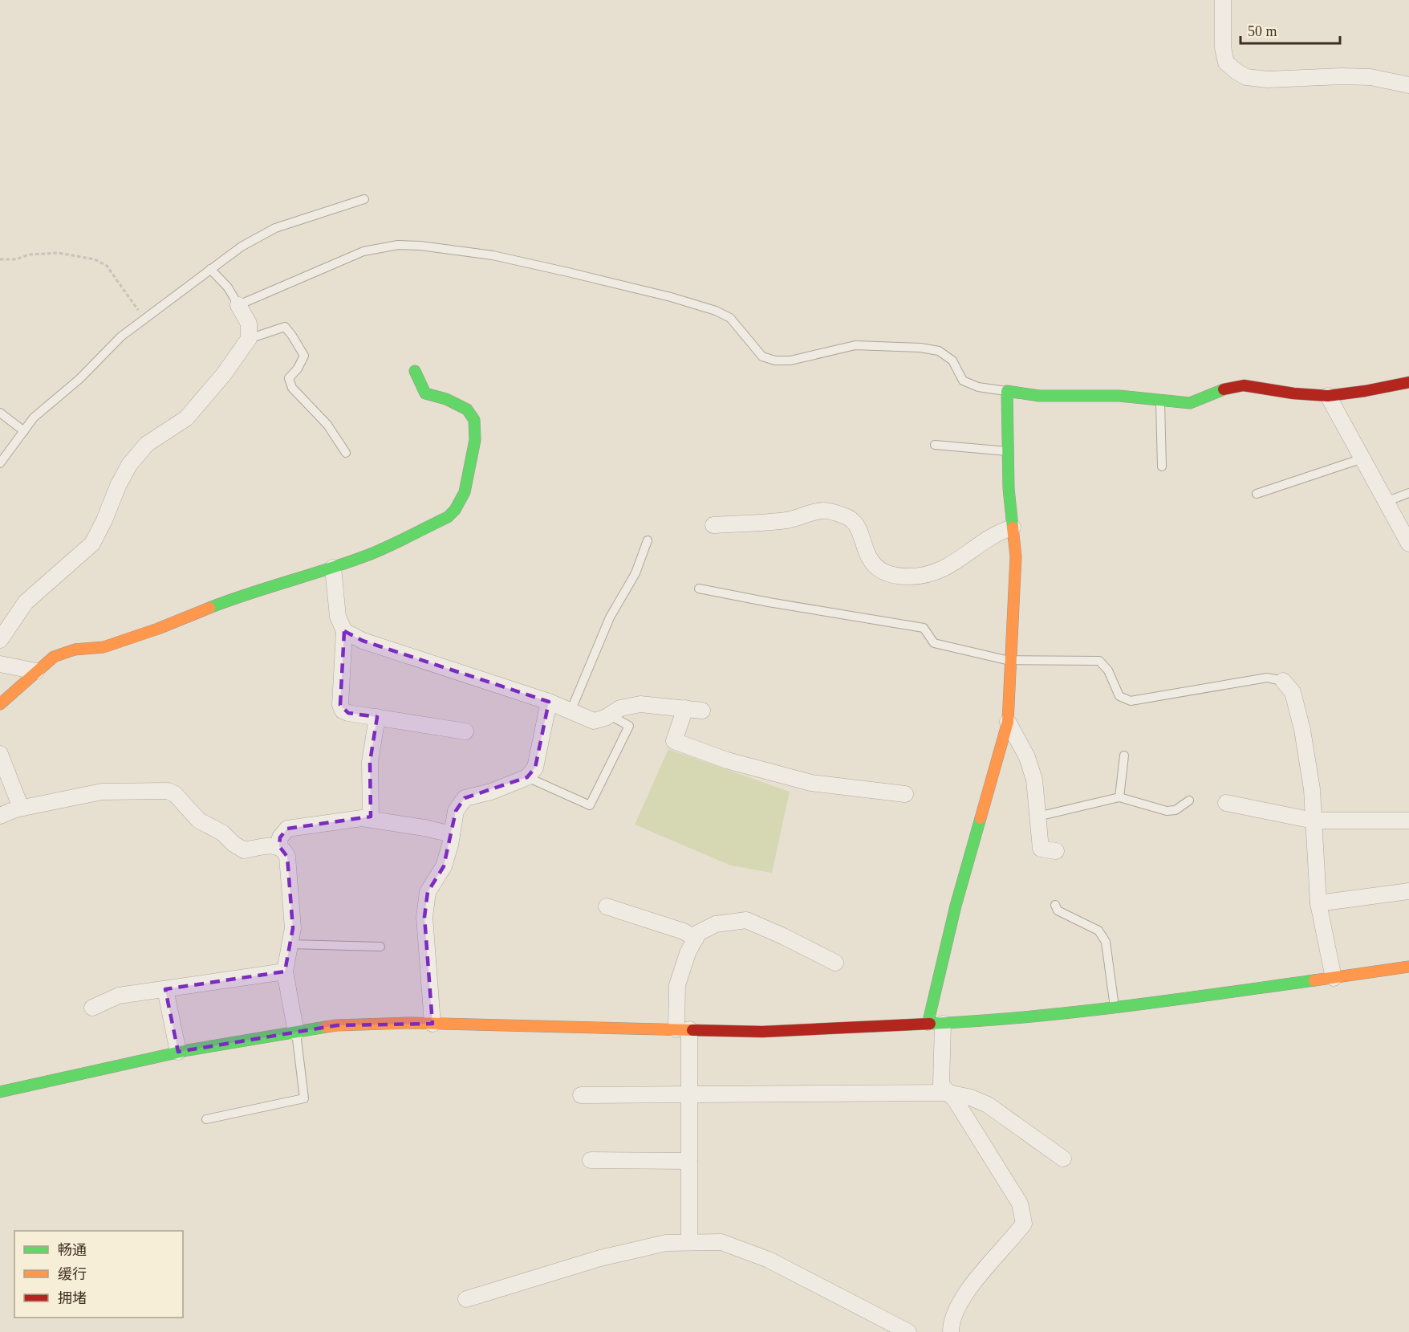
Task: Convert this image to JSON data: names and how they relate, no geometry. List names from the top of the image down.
{
  "legend": ["畅通", "缓行", "拥堵"],
  "scale_bar": "50 m"
}
